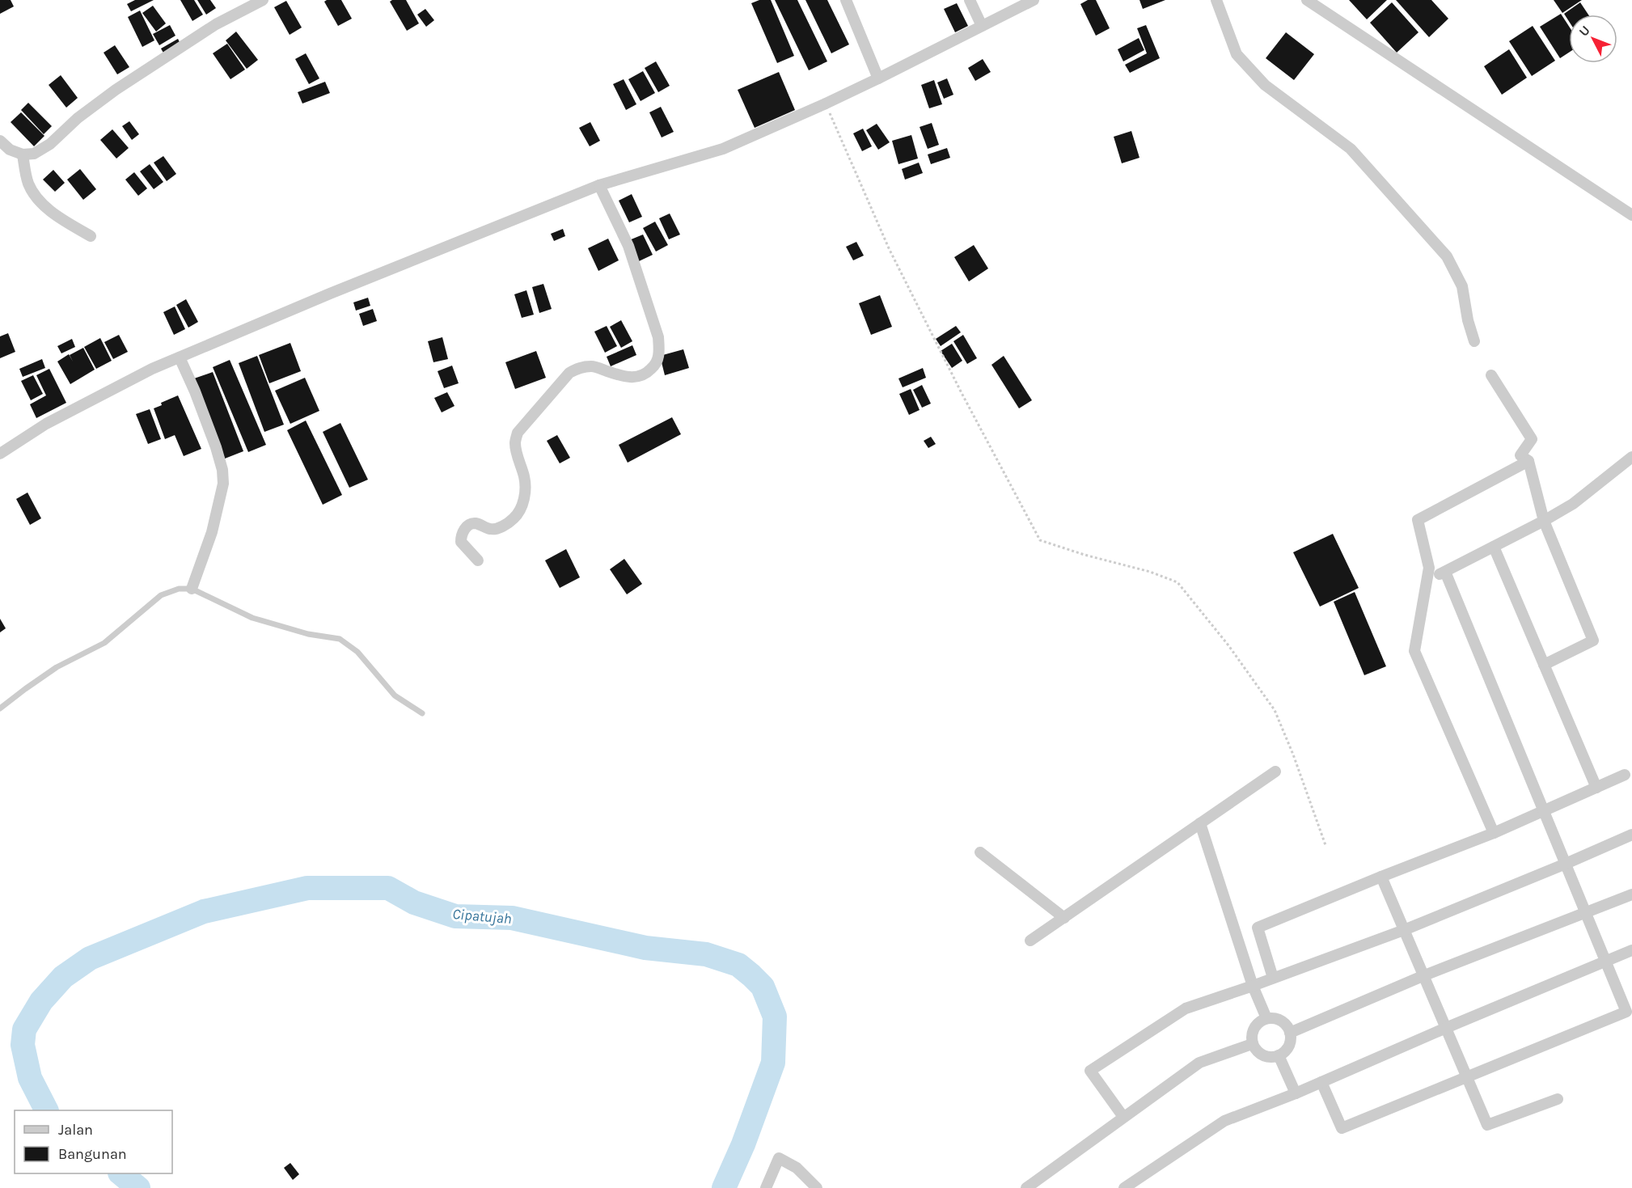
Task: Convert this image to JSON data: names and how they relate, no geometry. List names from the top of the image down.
{
  "water": ["Cipatujah"],
  "legend": ["Jalan", "Bangunan"],
  "north": "top left"
}
